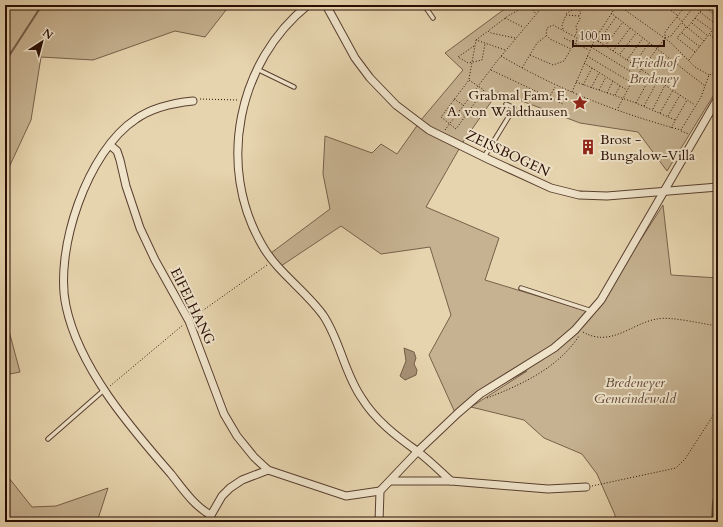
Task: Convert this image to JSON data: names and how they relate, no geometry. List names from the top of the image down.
{
  "streets": {
    "street": ["ZEISSBOGEN", "EIFELHANG"]
  },
  "parks": ["Friedhof Bredeney", "Bredeneyer Gemeindewald"],
  "places": {
    "place": ["Grabmal Fam. F. A. von Waldthausen"],
    "building": ["Brost - Bungalow-Villa"]
  },
  "scale_bar": "100 m",
  "north": "top right"
}
